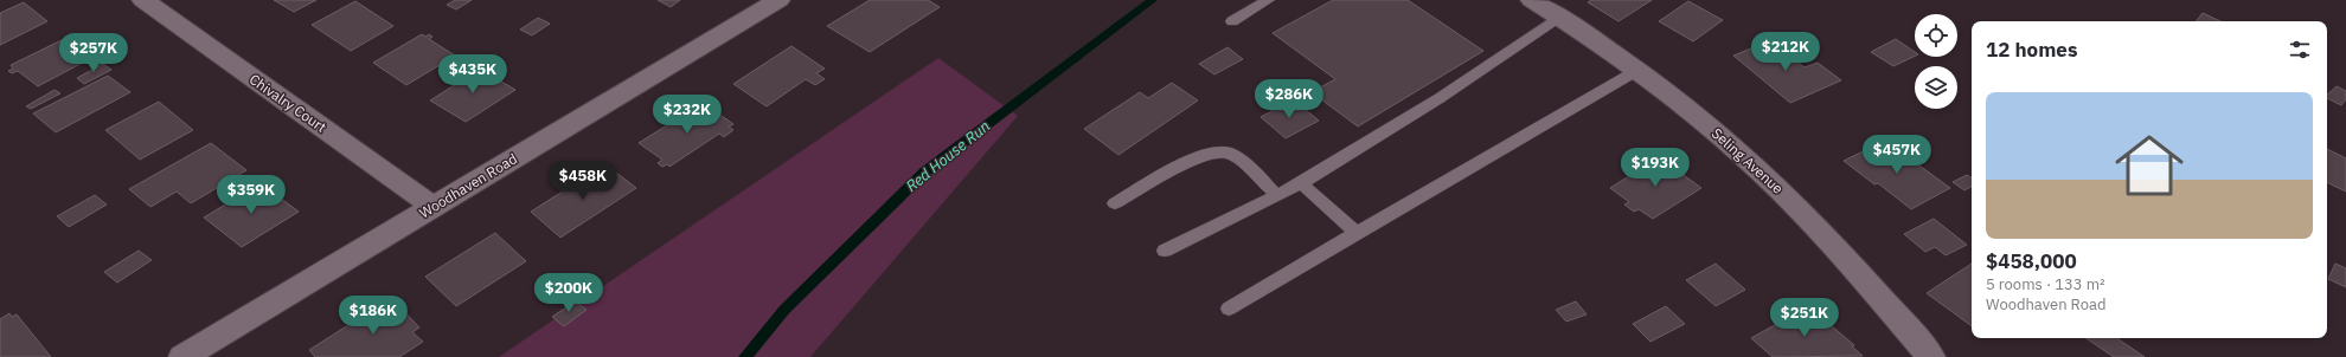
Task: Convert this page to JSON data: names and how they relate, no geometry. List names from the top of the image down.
{
  "streets": {
    "street": ["Chivalry Court", "Seling Avenue", "Woodhaven Road"]
  },
  "crossings": [
    ["Chivalry Court", "Woodhaven Road"]
  ],
  "water": ["Red House Run"],
  "page": {
    "heading": "12 homes",
    "price": [
      "$212K",
      "$257K",
      "$435K",
      "$286K",
      "$232K",
      "$457K",
      "$193K",
      "$458K",
      "$359K",
      "$200K",
      "$186K",
      "$251K"
    ],
    "list": [
      {
        "name": "$458,000",
        "note": "5 rooms · 133 m² · Woodhaven Road"
      }
    ]
  }
}
